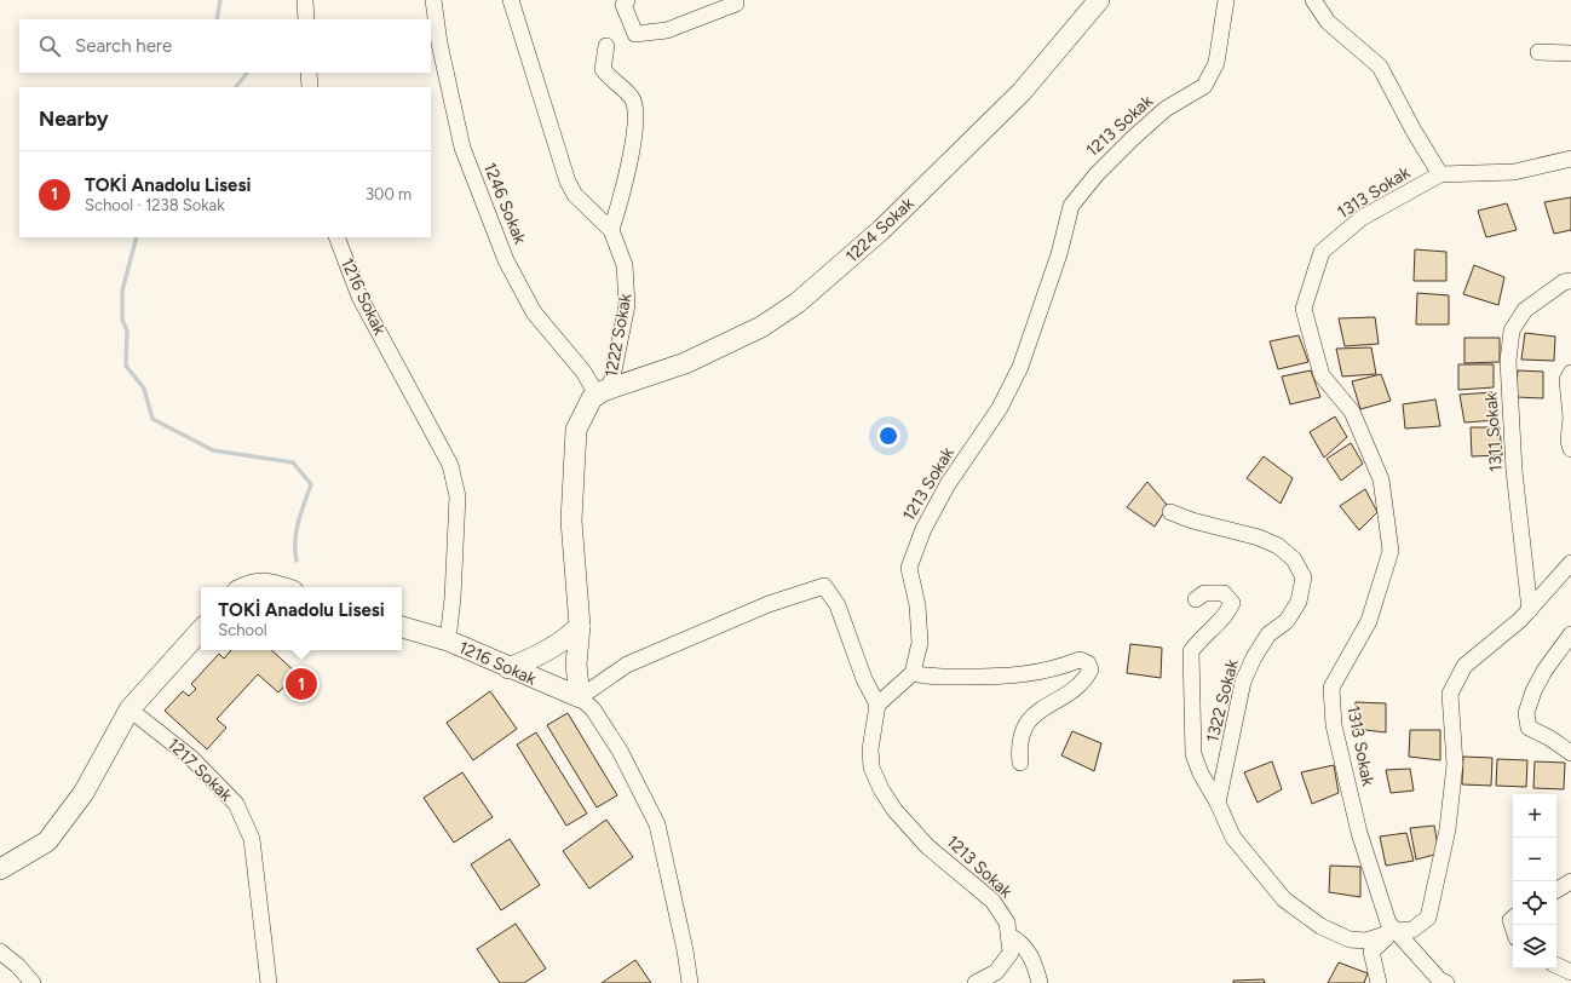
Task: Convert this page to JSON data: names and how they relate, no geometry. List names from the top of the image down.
{
  "streets": {
    "main road": ["1224 Sokak", "1216 Sokak", "1222 Sokak"],
    "street": [
      "1213 Sokak",
      "1313 Sokak",
      "1246 Sokak",
      "1311 Sokak",
      "1322 Sokak",
      "1217 Sokak"
    ]
  },
  "crossings": [
    ["1313 Sokak", "1322 Sokak"],
    ["1246 Sokak", "1224 Sokak"],
    ["1246 Sokak", "1222 Sokak"],
    ["1224 Sokak", "1222 Sokak"],
    ["1216 Sokak", "1222 Sokak"]
  ],
  "page": {
    "search": "Search here",
    "heading": "Nearby",
    "list": [
      {
        "mark": "1",
        "name": "TOKİ Anadolu Lisesi",
        "note": "School · 1238 Sokak",
        "value": "300 m"
      }
    ],
    "popup": ["TOKİ Anadolu Lisesi", "School"],
    "pins": "1",
    "map_buttons": ["+", "−"]
  }
}
